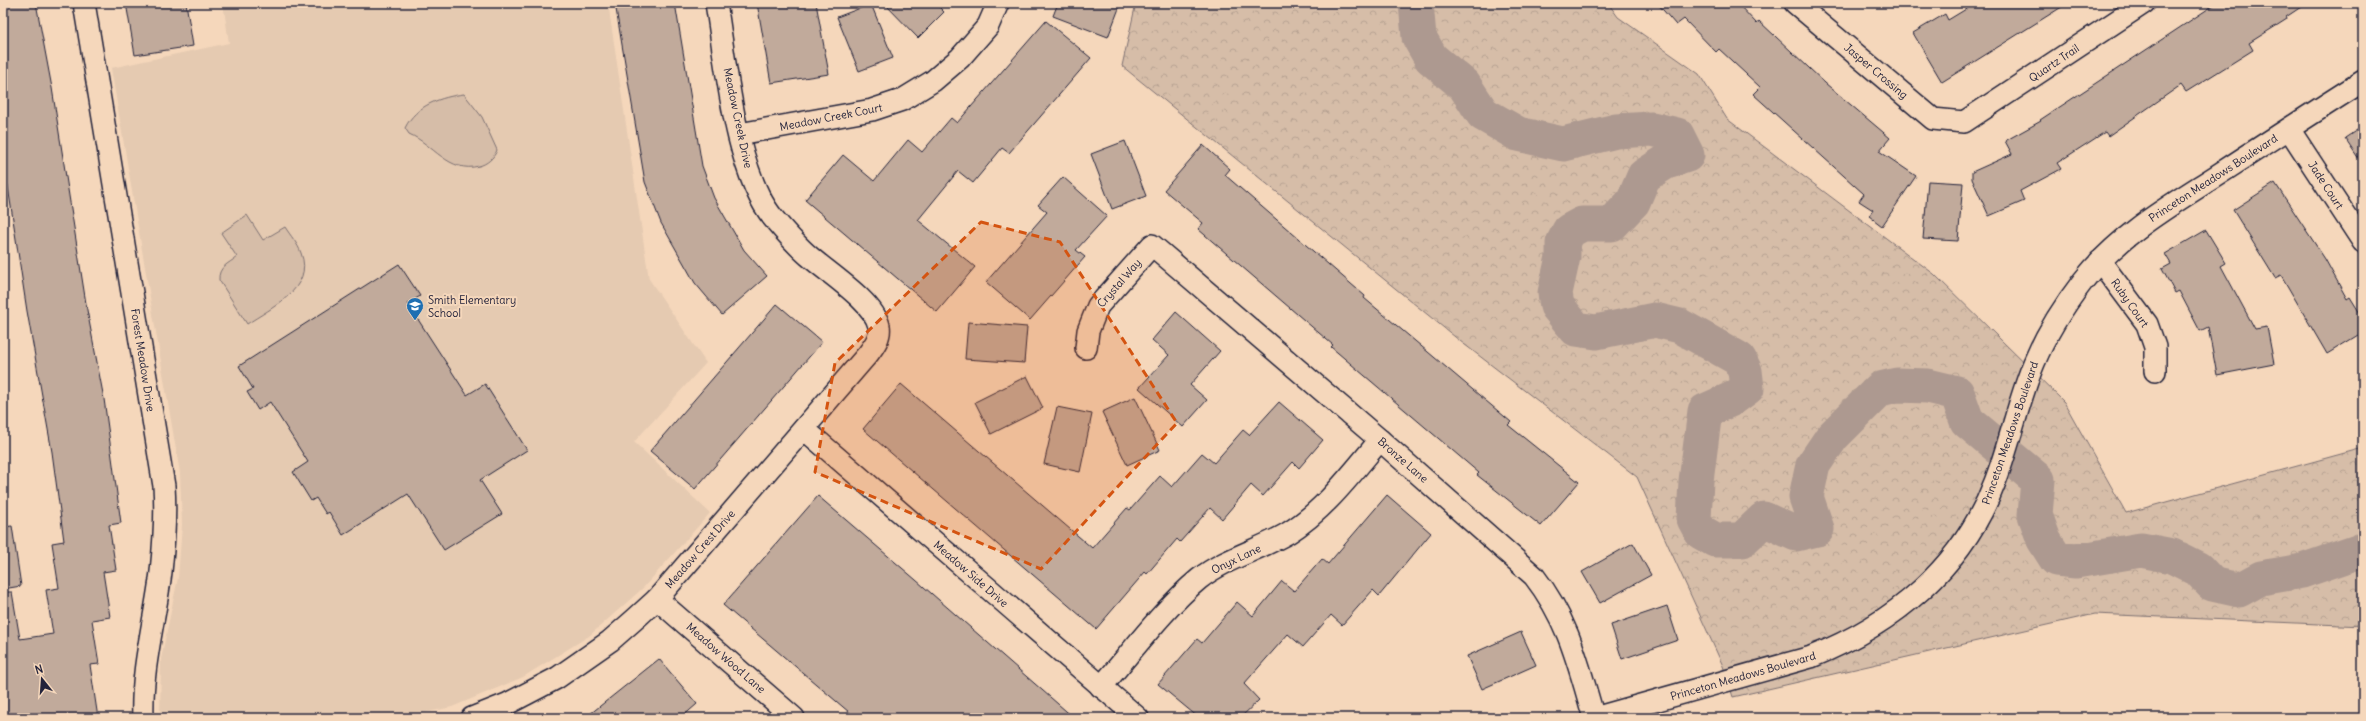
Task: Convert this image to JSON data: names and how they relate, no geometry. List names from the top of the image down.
{
  "streets": {
    "street": [
      "Quartz Trail",
      "Jasper Crossing",
      "Meadow Creek Court",
      "Meadow Creek Drive",
      "Princeton Meadows Boulevard",
      "Jade Court",
      "Crystal Way",
      "Ruby Court",
      "Forest Meadow Drive",
      "Bronze Lane",
      "Meadow Crest Drive",
      "Onyx Lane",
      "Meadow Side Drive",
      "Meadow Wood Lane"
    ]
  },
  "crossings": [
    ["Quartz Trail", "Jasper Crossing"],
    ["Meadow Creek Court", "Meadow Creek Drive"],
    ["Meadow Creek Drive", "Meadow Crest Drive"],
    ["Princeton Meadows Boulevard", "Jade Court"],
    ["Princeton Meadows Boulevard", "Ruby Court"],
    ["Princeton Meadows Boulevard", "Bronze Lane"],
    ["Crystal Way", "Bronze Lane"],
    ["Bronze Lane", "Onyx Lane"],
    ["Meadow Crest Drive", "Meadow Side Drive"],
    ["Meadow Crest Drive", "Meadow Wood Lane"],
    ["Onyx Lane", "Meadow Side Drive"]
  ],
  "places": {
    "school or university": ["Smith Elementary School"]
  },
  "north": "top"
}
